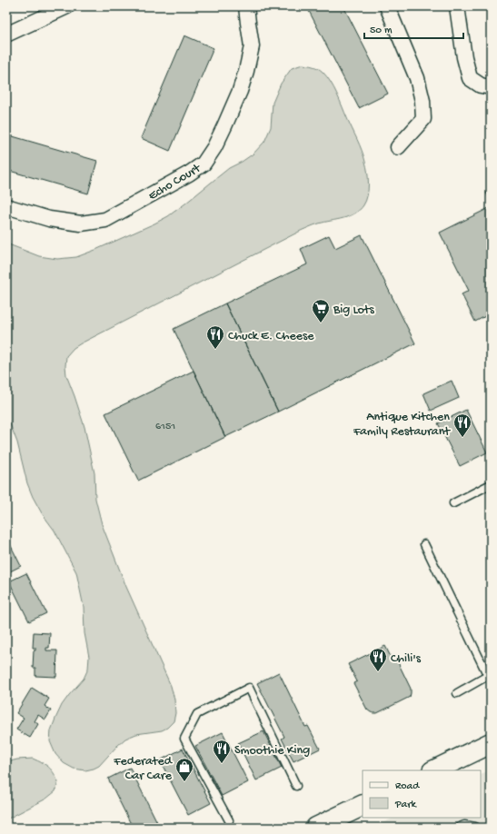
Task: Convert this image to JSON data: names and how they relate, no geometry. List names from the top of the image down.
{
  "streets": {
    "street": ["Echo Court"]
  },
  "places": {
    "supermarket": ["Big Lots"],
    "restaurant": [
      "Chuck E. Cheese",
      "Antique Kitchen Family Restaurant",
      "Chili's",
      "Smoothie King"
    ],
    "shop": ["Federated Car Care"]
  },
  "house_numbers": ["6151"],
  "legend": ["Road", "Park"],
  "scale_bar": "50 m"
}
